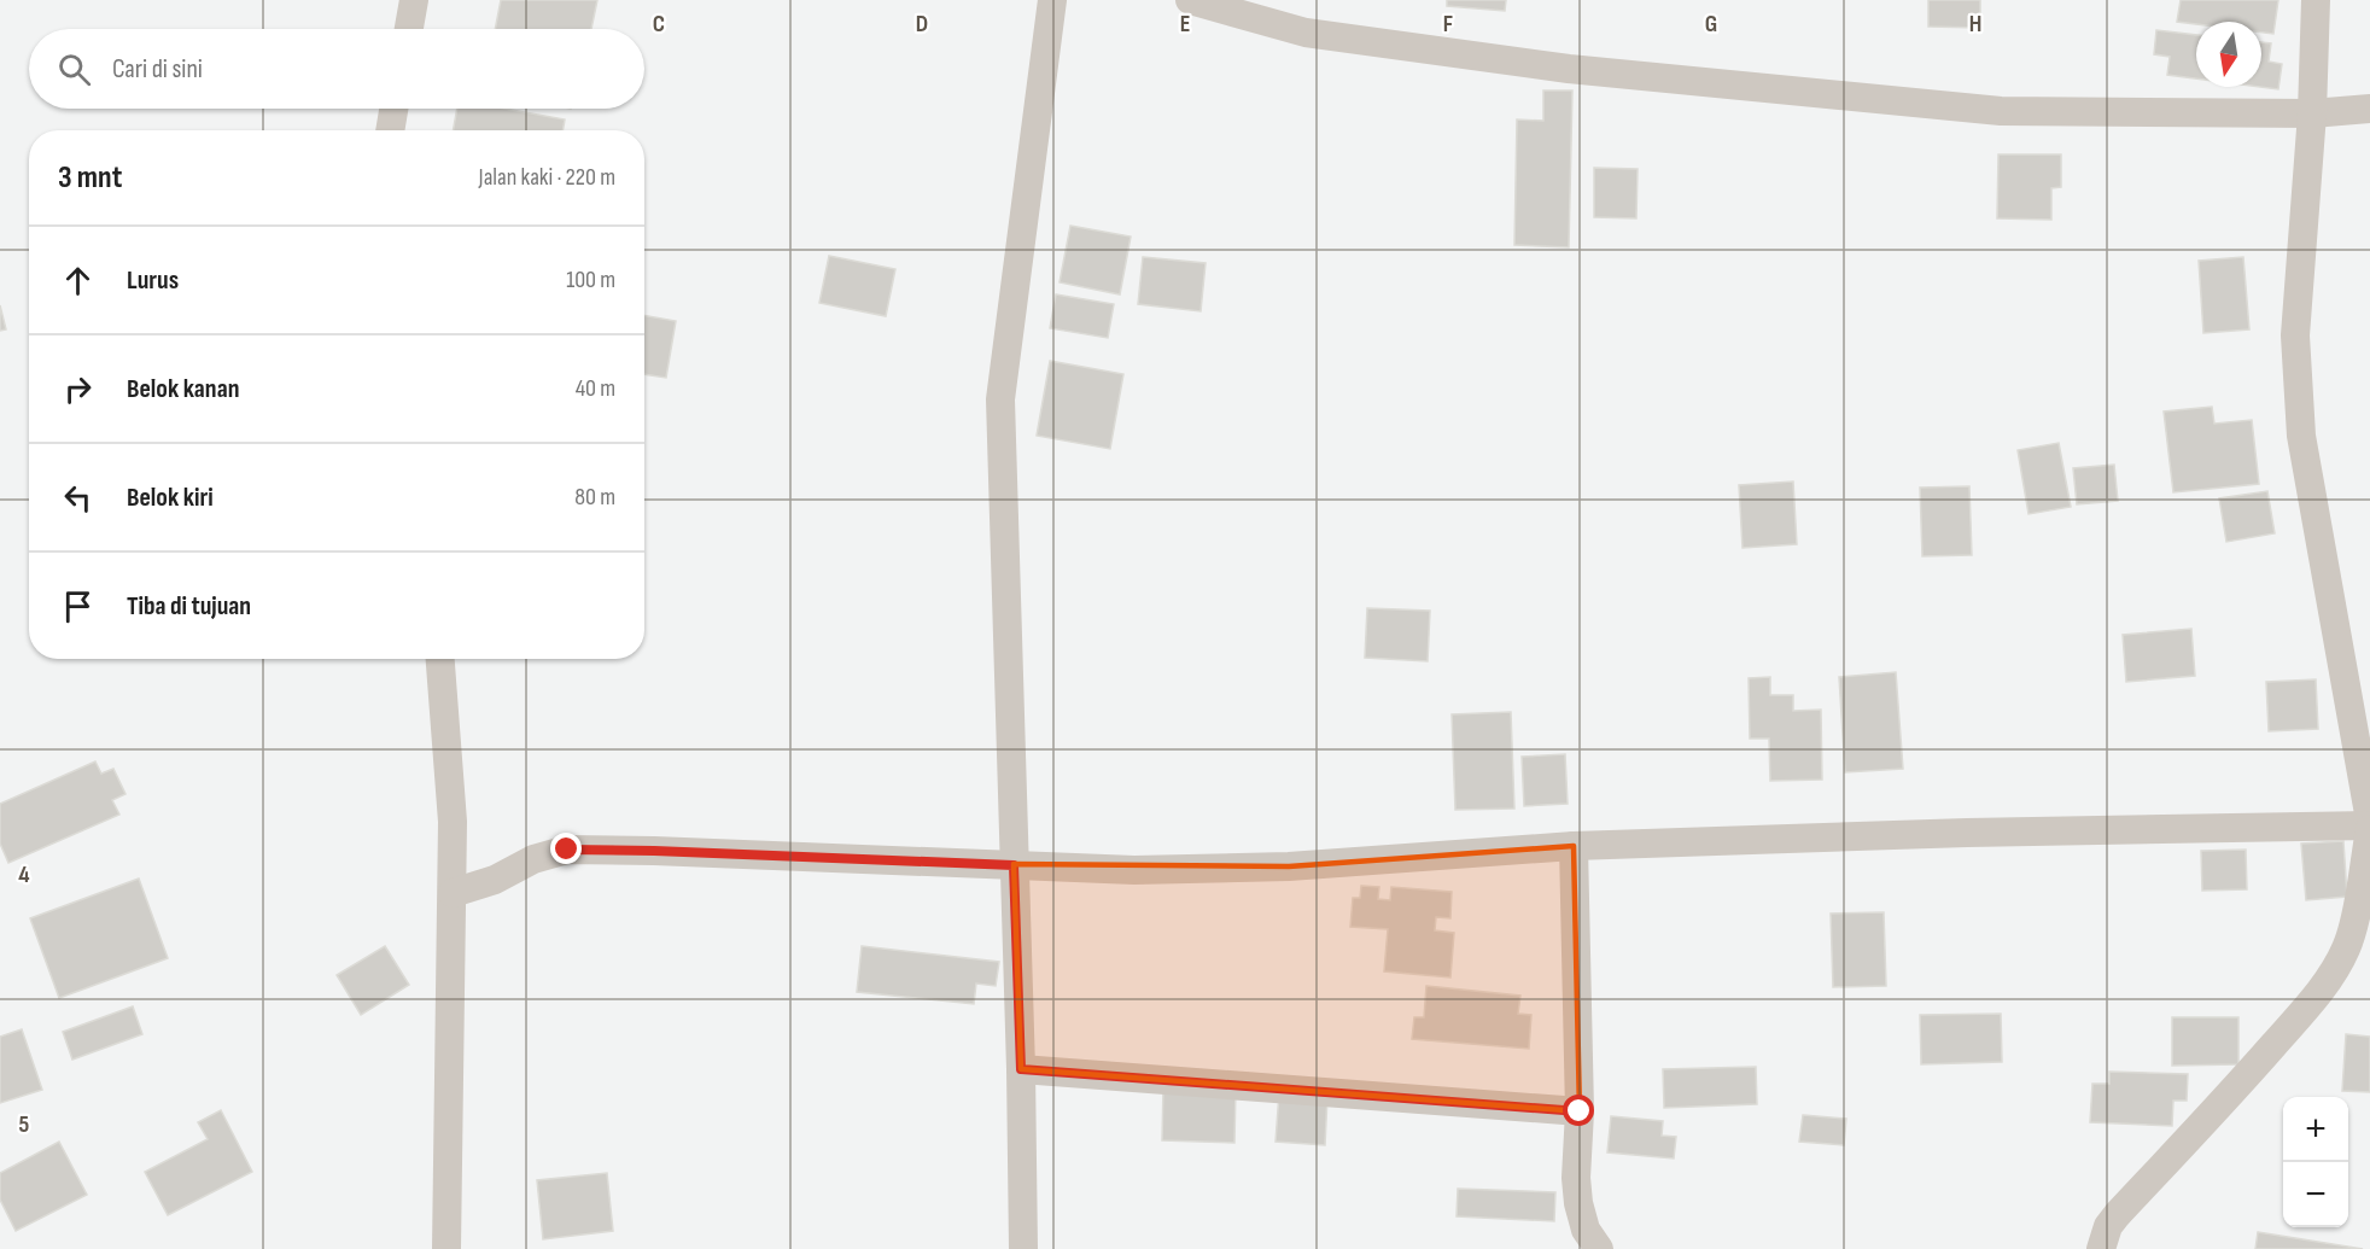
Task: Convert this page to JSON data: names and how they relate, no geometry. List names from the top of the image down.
{
  "north": "bottom",
  "page": {
    "search": "Cari di sini",
    "heading": ["3 mnt", "Jalan kaki · 220 m"],
    "list": [
      ["Lurus", "100 m"],
      ["Belok kanan", "40 m"],
      ["Belok kiri", "80 m"],
      "Tiba di tujuan"
    ],
    "map_buttons": ["+", "−"]
  },
  "grid": {
    "columns": [
      "C",
      "D",
      "E",
      "F",
      "G",
      "H"
    ],
    "rows": ["4", "5"]
  }
}
